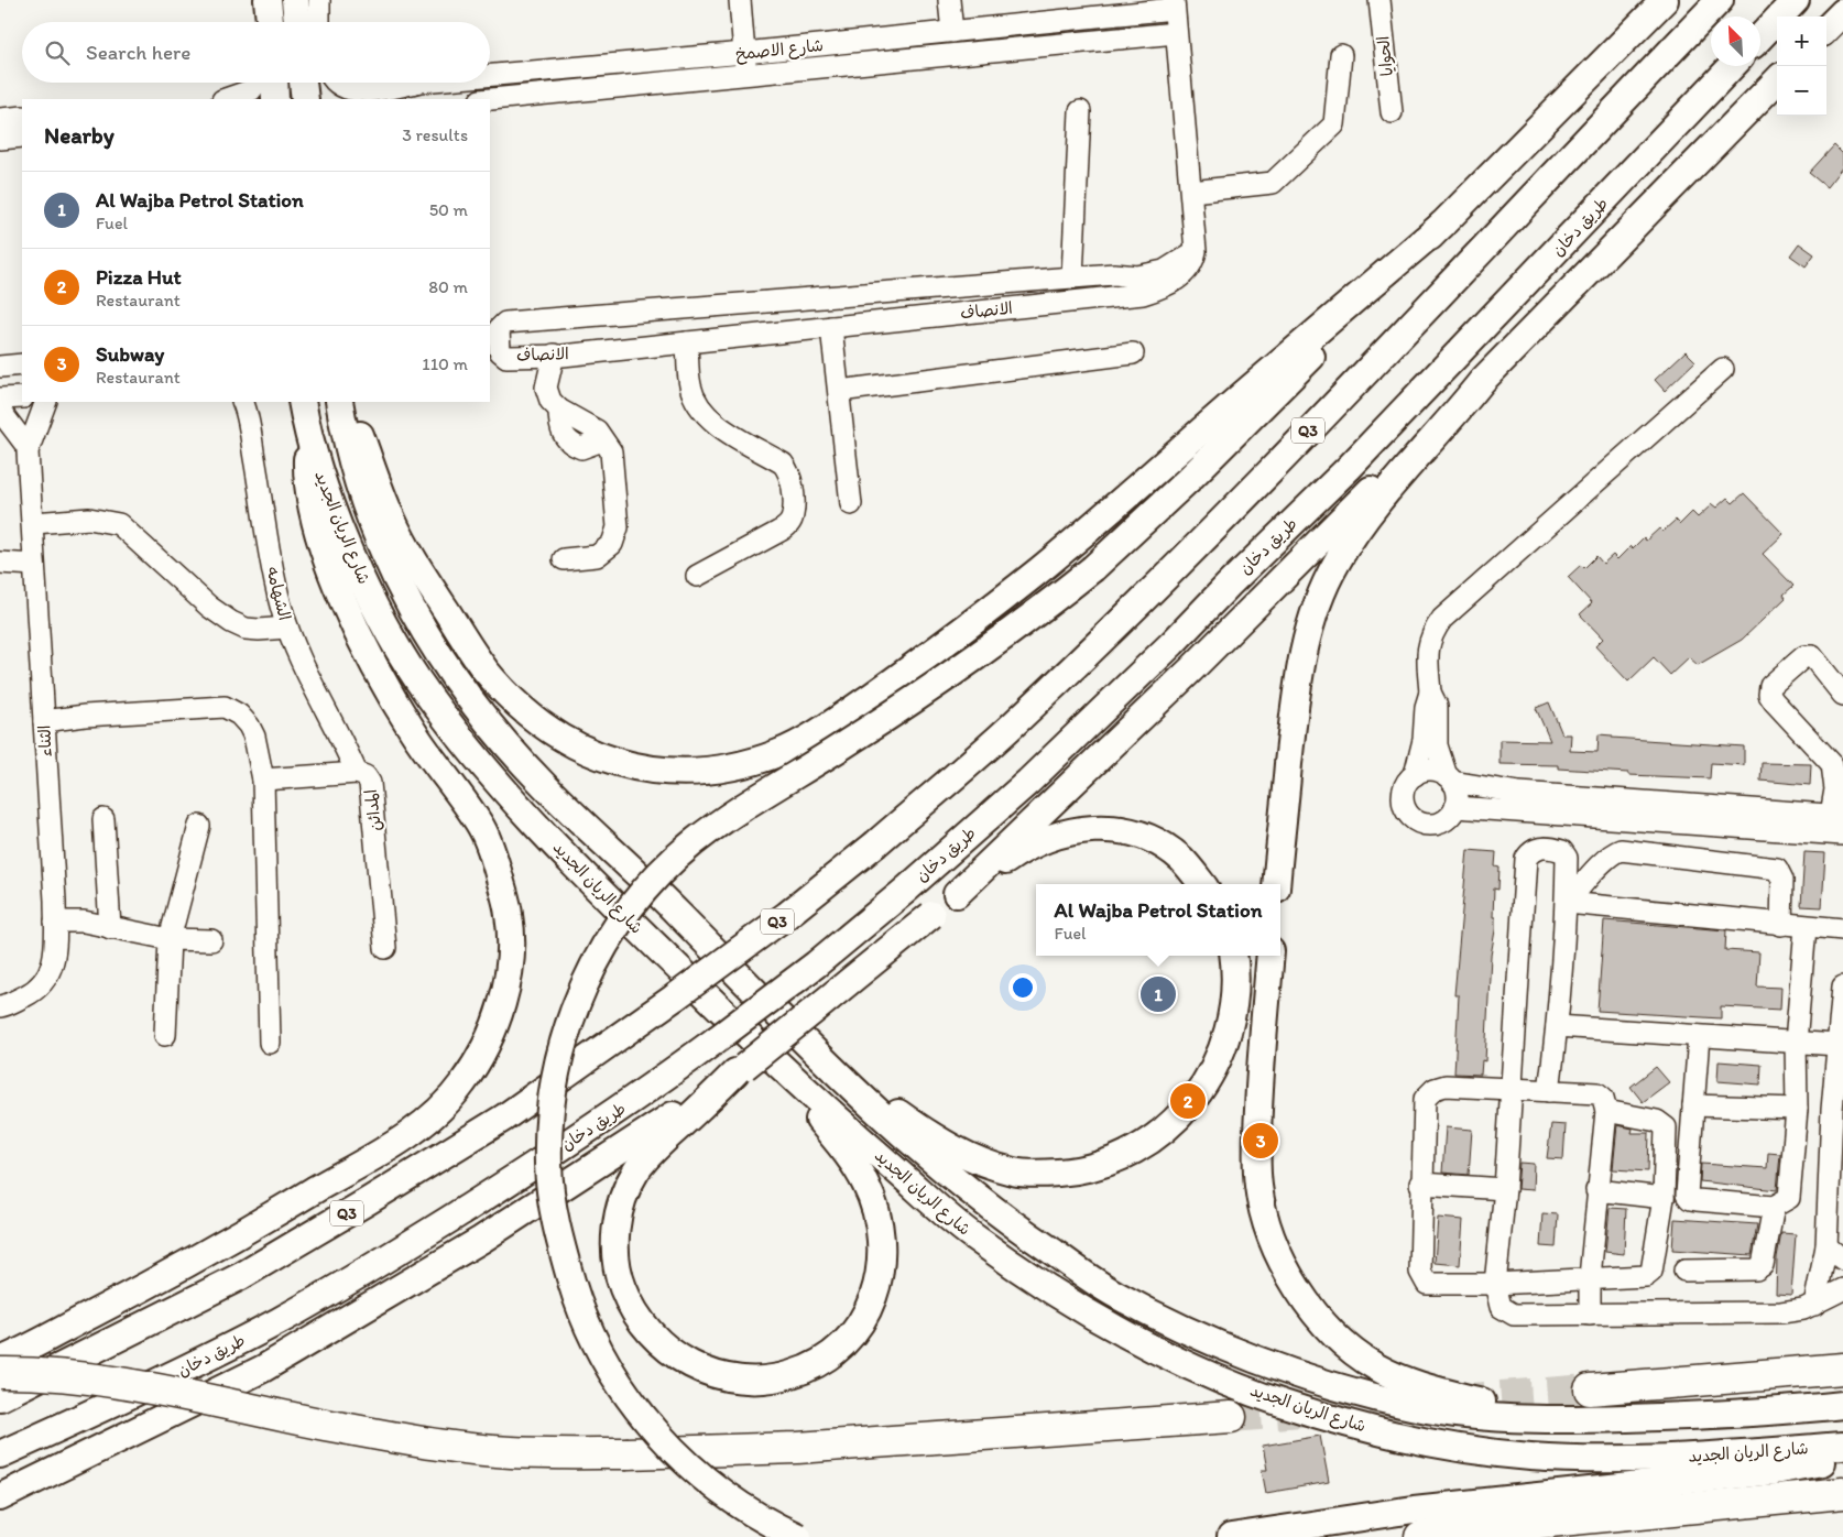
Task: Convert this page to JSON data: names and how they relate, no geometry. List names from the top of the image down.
{
  "streets": {
    "main road": ["طريق دخان", "Q3", "شارع الريان الجديد"],
    "street": [
      "شارع الاصمخ",
      "الحوايا",
      "الانصاف",
      "الشهامه",
      "الثناء",
      "المدائن"
    ]
  },
  "crossings": [
    ["الشهامه", "المدائن"]
  ],
  "north": "top left",
  "page": {
    "map_buttons": ["+", "−"],
    "search": "Search here",
    "heading": ["Nearby", "3 results"],
    "list": [
      {
        "mark": "1",
        "name": "Al Wajba Petrol Station",
        "note": "Fuel",
        "value": "50 m"
      },
      {
        "mark": "2",
        "name": "Pizza Hut",
        "note": "Restaurant",
        "value": "80 m"
      },
      {
        "mark": "3",
        "name": "Subway",
        "note": "Restaurant",
        "value": "110 m"
      }
    ],
    "popup": ["Al Wajba Petrol Station", "Fuel"],
    "pins": ["1", "2", "3"]
  }
}
